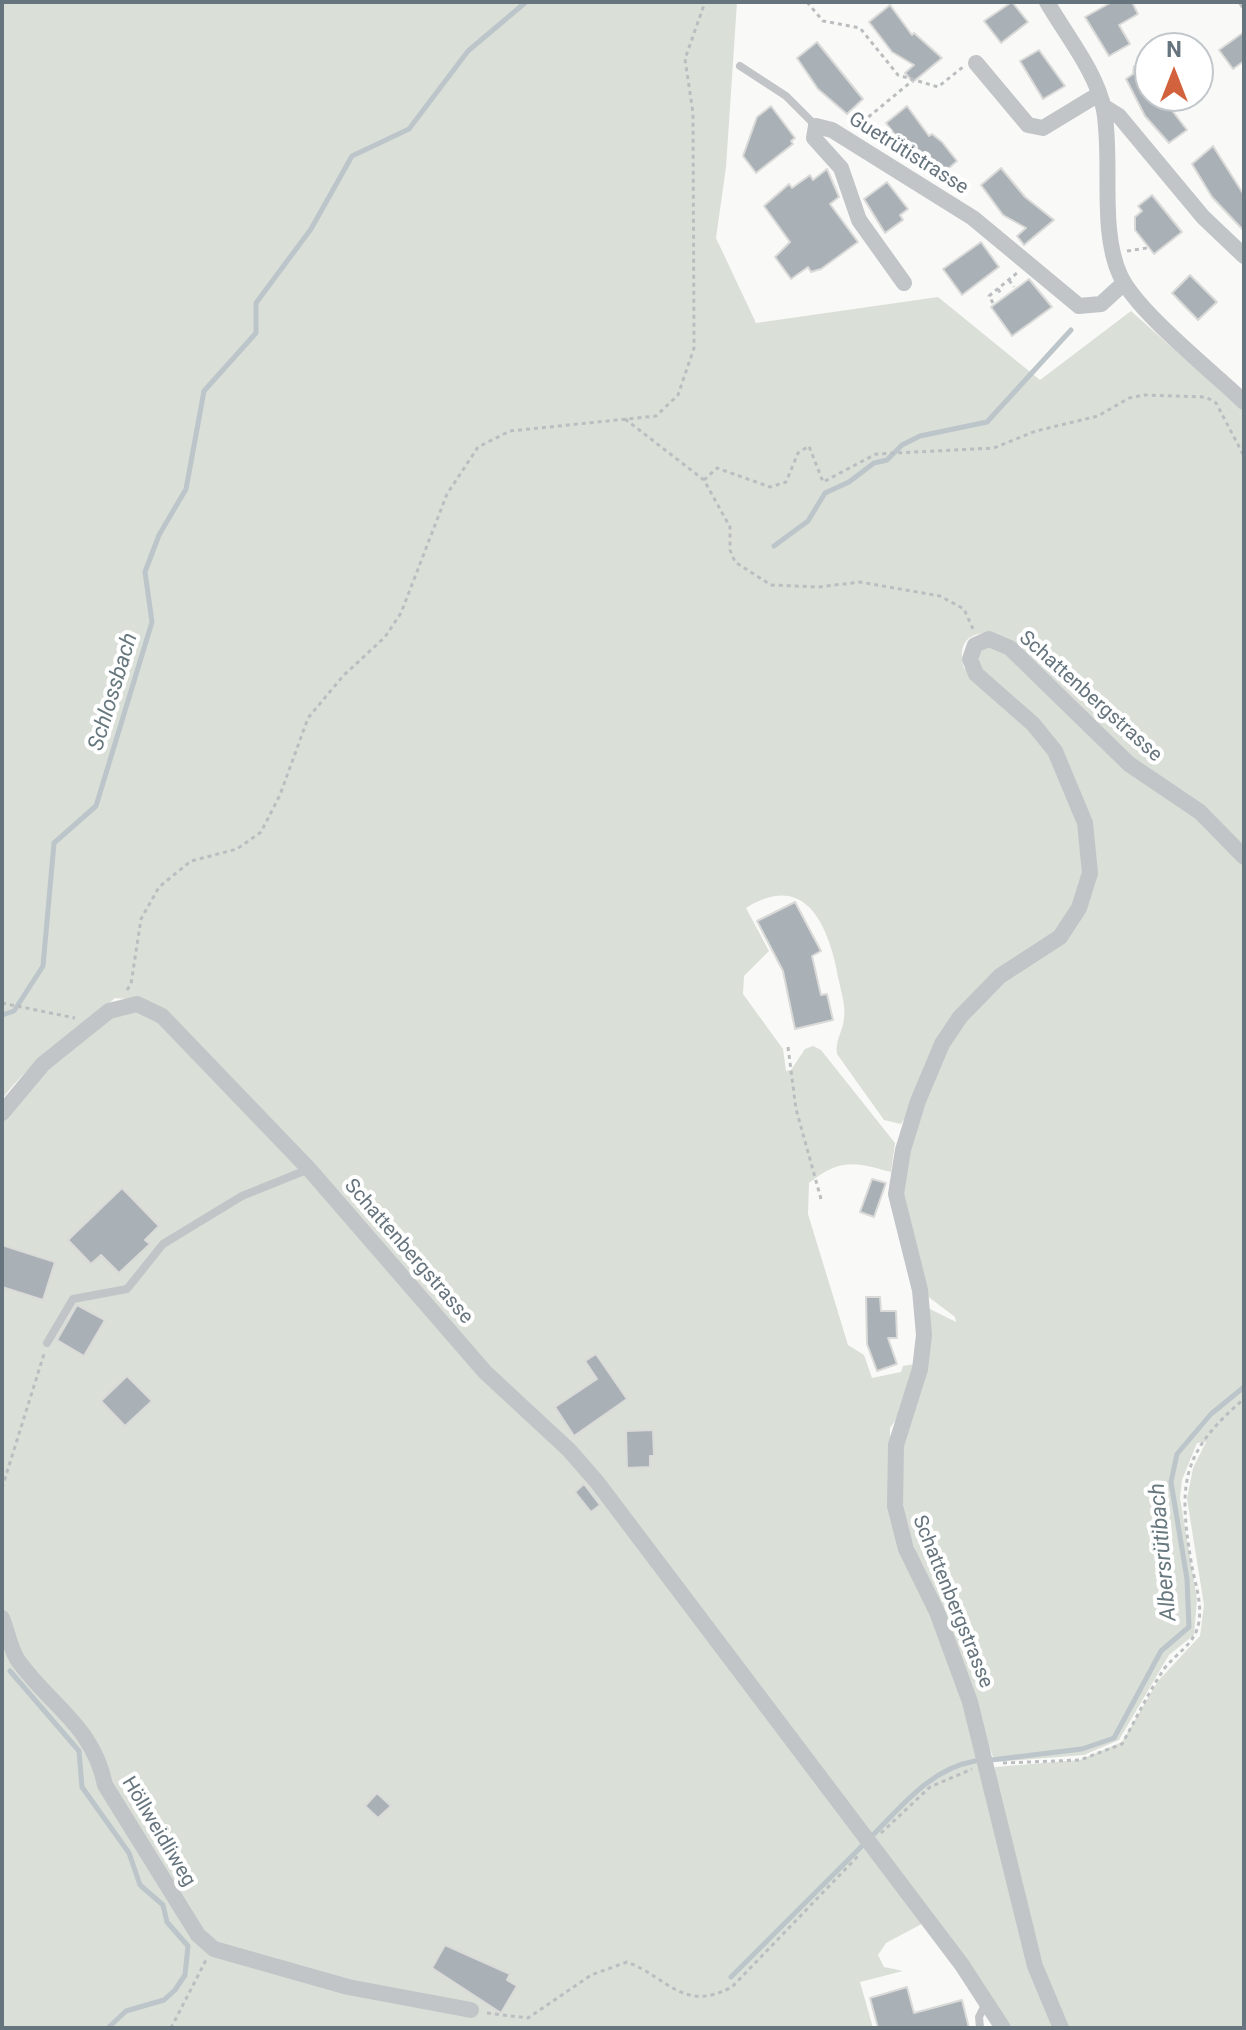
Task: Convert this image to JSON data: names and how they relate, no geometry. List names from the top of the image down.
{
  "streets": {
    "street": ["Guetrütistrasse", "Schattenbergstrasse", "Höllweidliweg"]
  },
  "water": ["Schlossbach", "Albersrütibach"],
  "north": "top"
}
